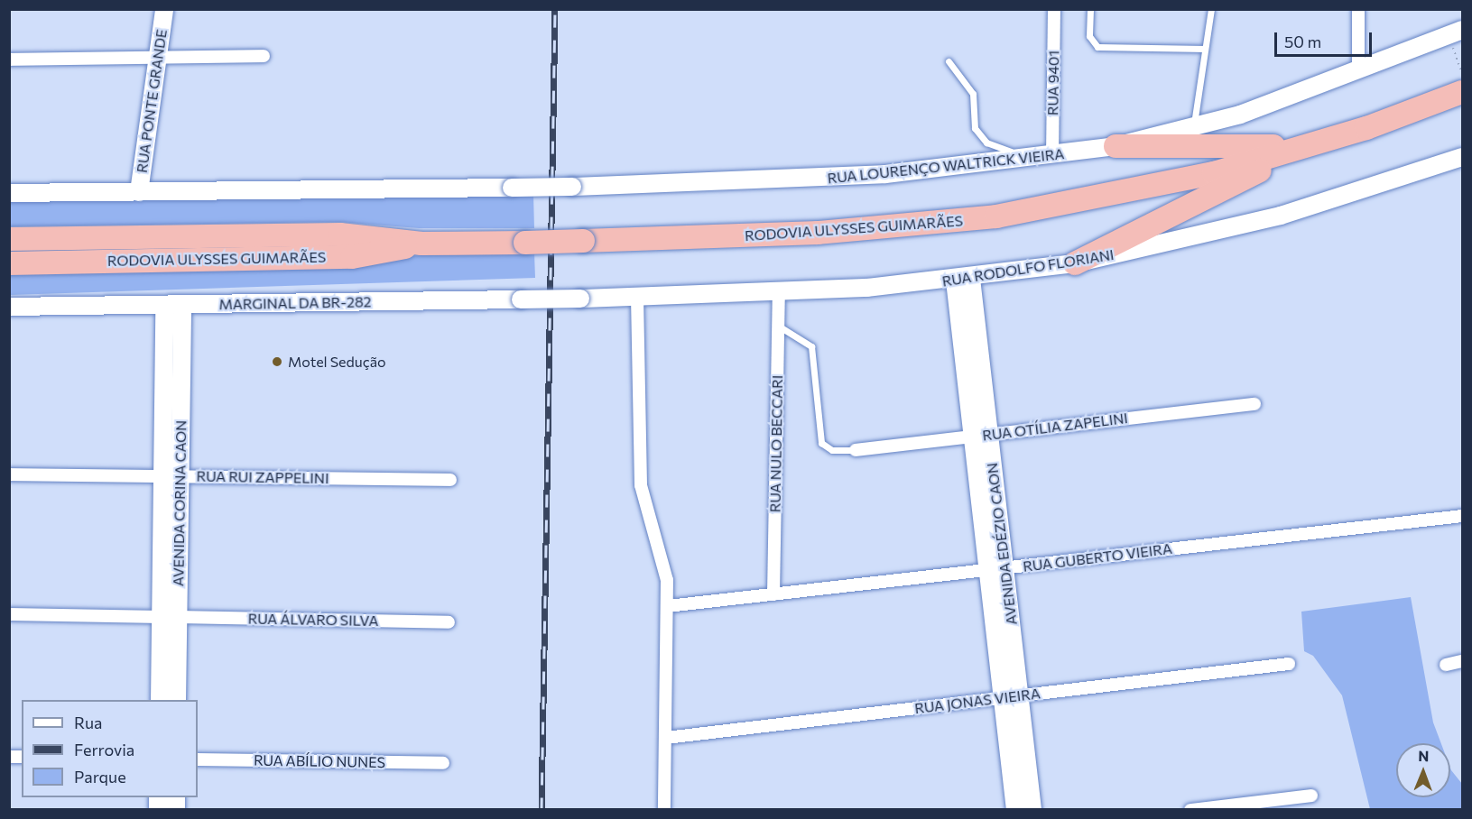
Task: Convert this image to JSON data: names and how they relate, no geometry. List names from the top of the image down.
{
  "streets": {
    "highway": ["RODOVIA ULYSSES GUIMARÃES"],
    "main road": [
      "RUA PONTE GRANDE",
      "RUA LOURENÇO WALTRICK VIEIRA",
      "RUA RODOLFO FLORIANI",
      "MARGINAL DA BR-282",
      "AVENIDA CORINA CAON",
      "AVENIDA EDÉZIO CAON"
    ],
    "street": [
      "RUA 9401",
      "RUA OTÍLIA ZAPELINI",
      "RUA NULO BECCARI",
      "RUA RUI ZAPPELINI",
      "RUA GUBERTO VIEIRA",
      "RUA ÁLVARO SILVA",
      "RUA JONAS VIEIRA",
      "RUA ABÍLIO NUNES"
    ]
  },
  "crossings": [
    ["RUA 9401", "RUA LOURENÇO WALTRICK VIEIRA"],
    ["RUA PONTE GRANDE", "RUA LOURENÇO WALTRICK VIEIRA"],
    ["RUA RODOLFO FLORIANI", "MARGINAL DA BR-282"],
    ["RUA RODOLFO FLORIANI", "RUA NULO BECCARI"],
    ["RUA RODOLFO FLORIANI", "AVENIDA EDÉZIO CAON"],
    ["MARGINAL DA BR-282", "AVENIDA CORINA CAON"],
    ["RUA OTÍLIA ZAPELINI", "AVENIDA EDÉZIO CAON"],
    ["RUA NULO BECCARI", "RUA GUBERTO VIEIRA"],
    ["RUA RUI ZAPPELINI", "AVENIDA CORINA CAON"],
    ["AVENIDA CORINA CAON", "RUA ÁLVARO SILVA"],
    ["AVENIDA EDÉZIO CAON", "RUA GUBERTO VIEIRA"],
    ["AVENIDA EDÉZIO CAON", "RUA JONAS VIEIRA"]
  ],
  "places": ["Motel Sedução"],
  "legend": ["Rua", "Ferrovia", "Parque"],
  "scale_bar": "50 m",
  "north": "top"
}
